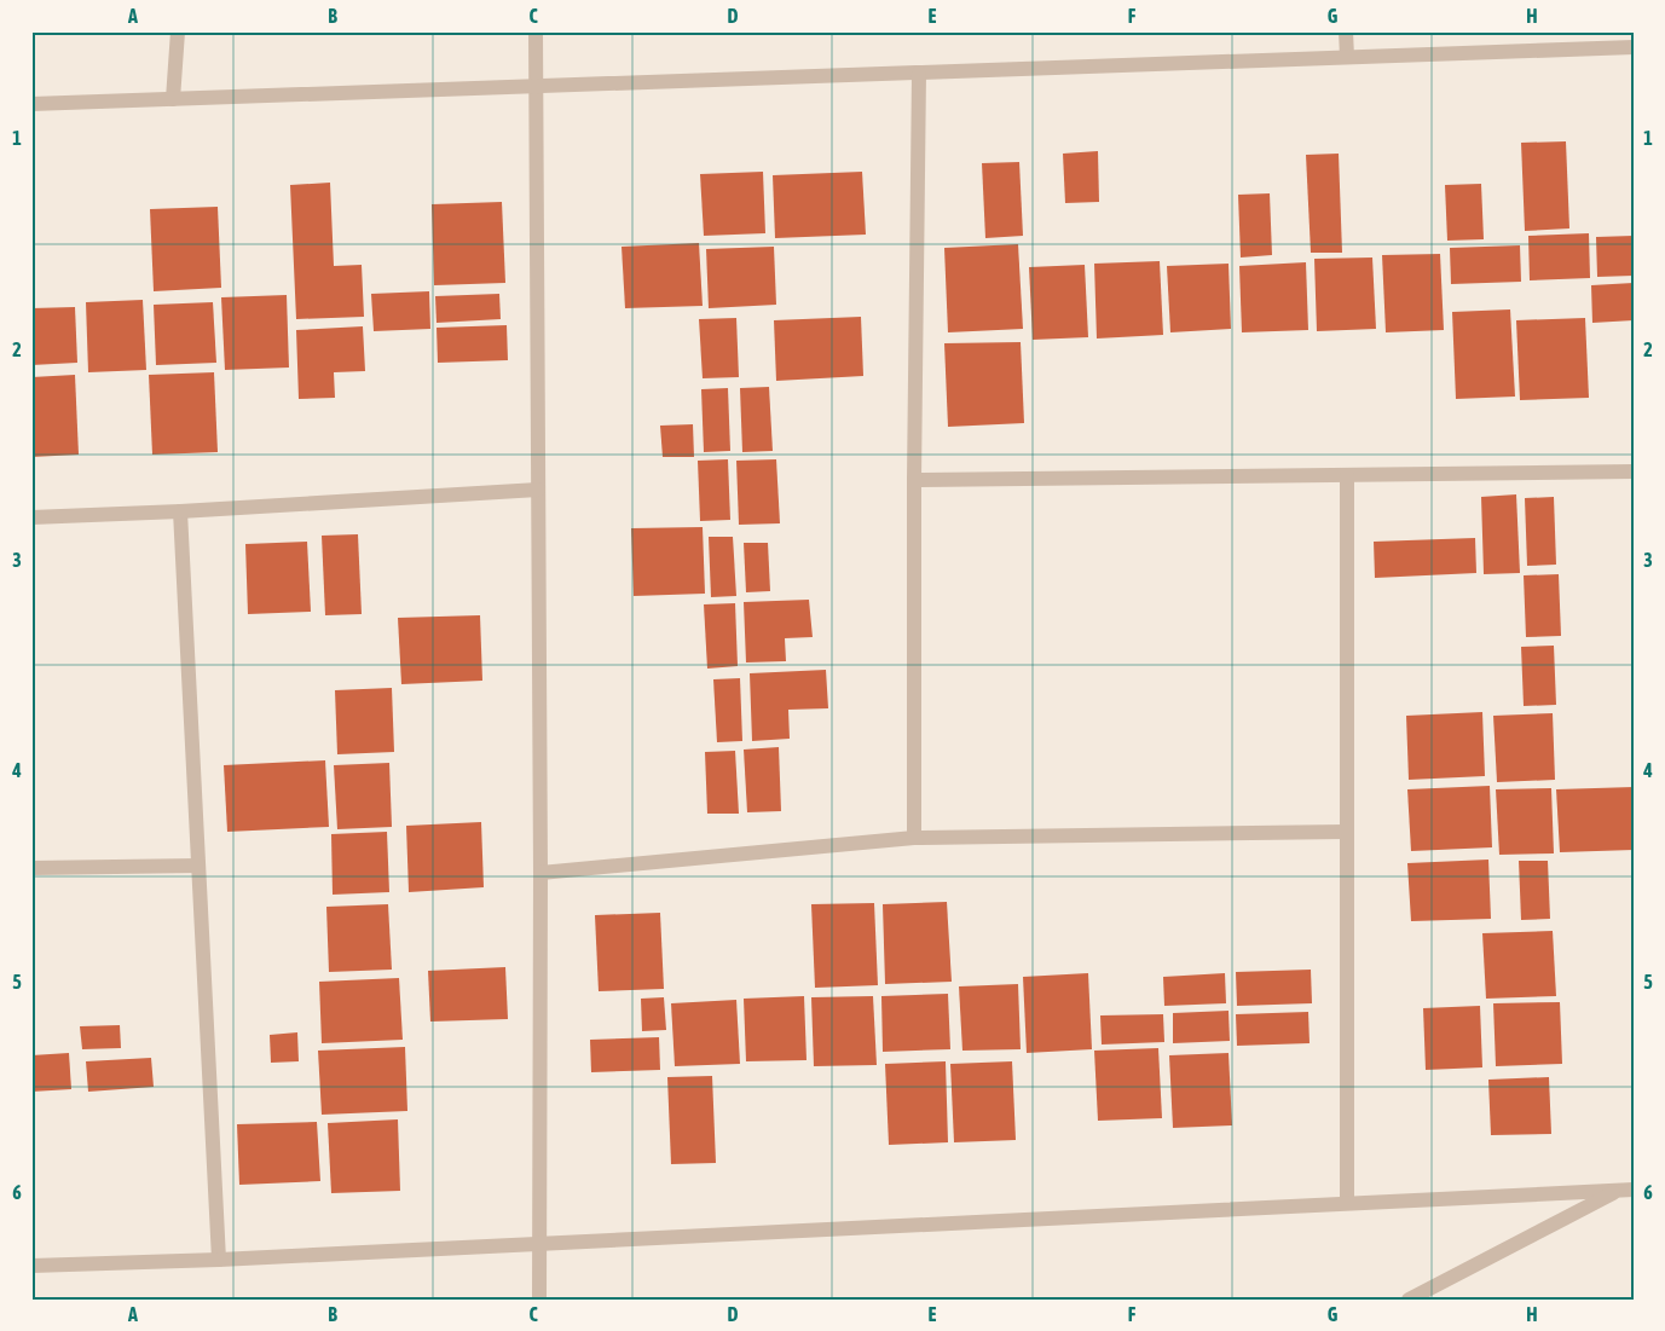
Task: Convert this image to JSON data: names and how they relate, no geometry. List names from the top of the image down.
{
  "grid": {
    "columns": [
      "A",
      "B",
      "C",
      "D",
      "E",
      "F",
      "G",
      "H"
    ],
    "rows": [
      "1",
      "2",
      "3",
      "4",
      "5",
      "6"
    ]
  }
}
